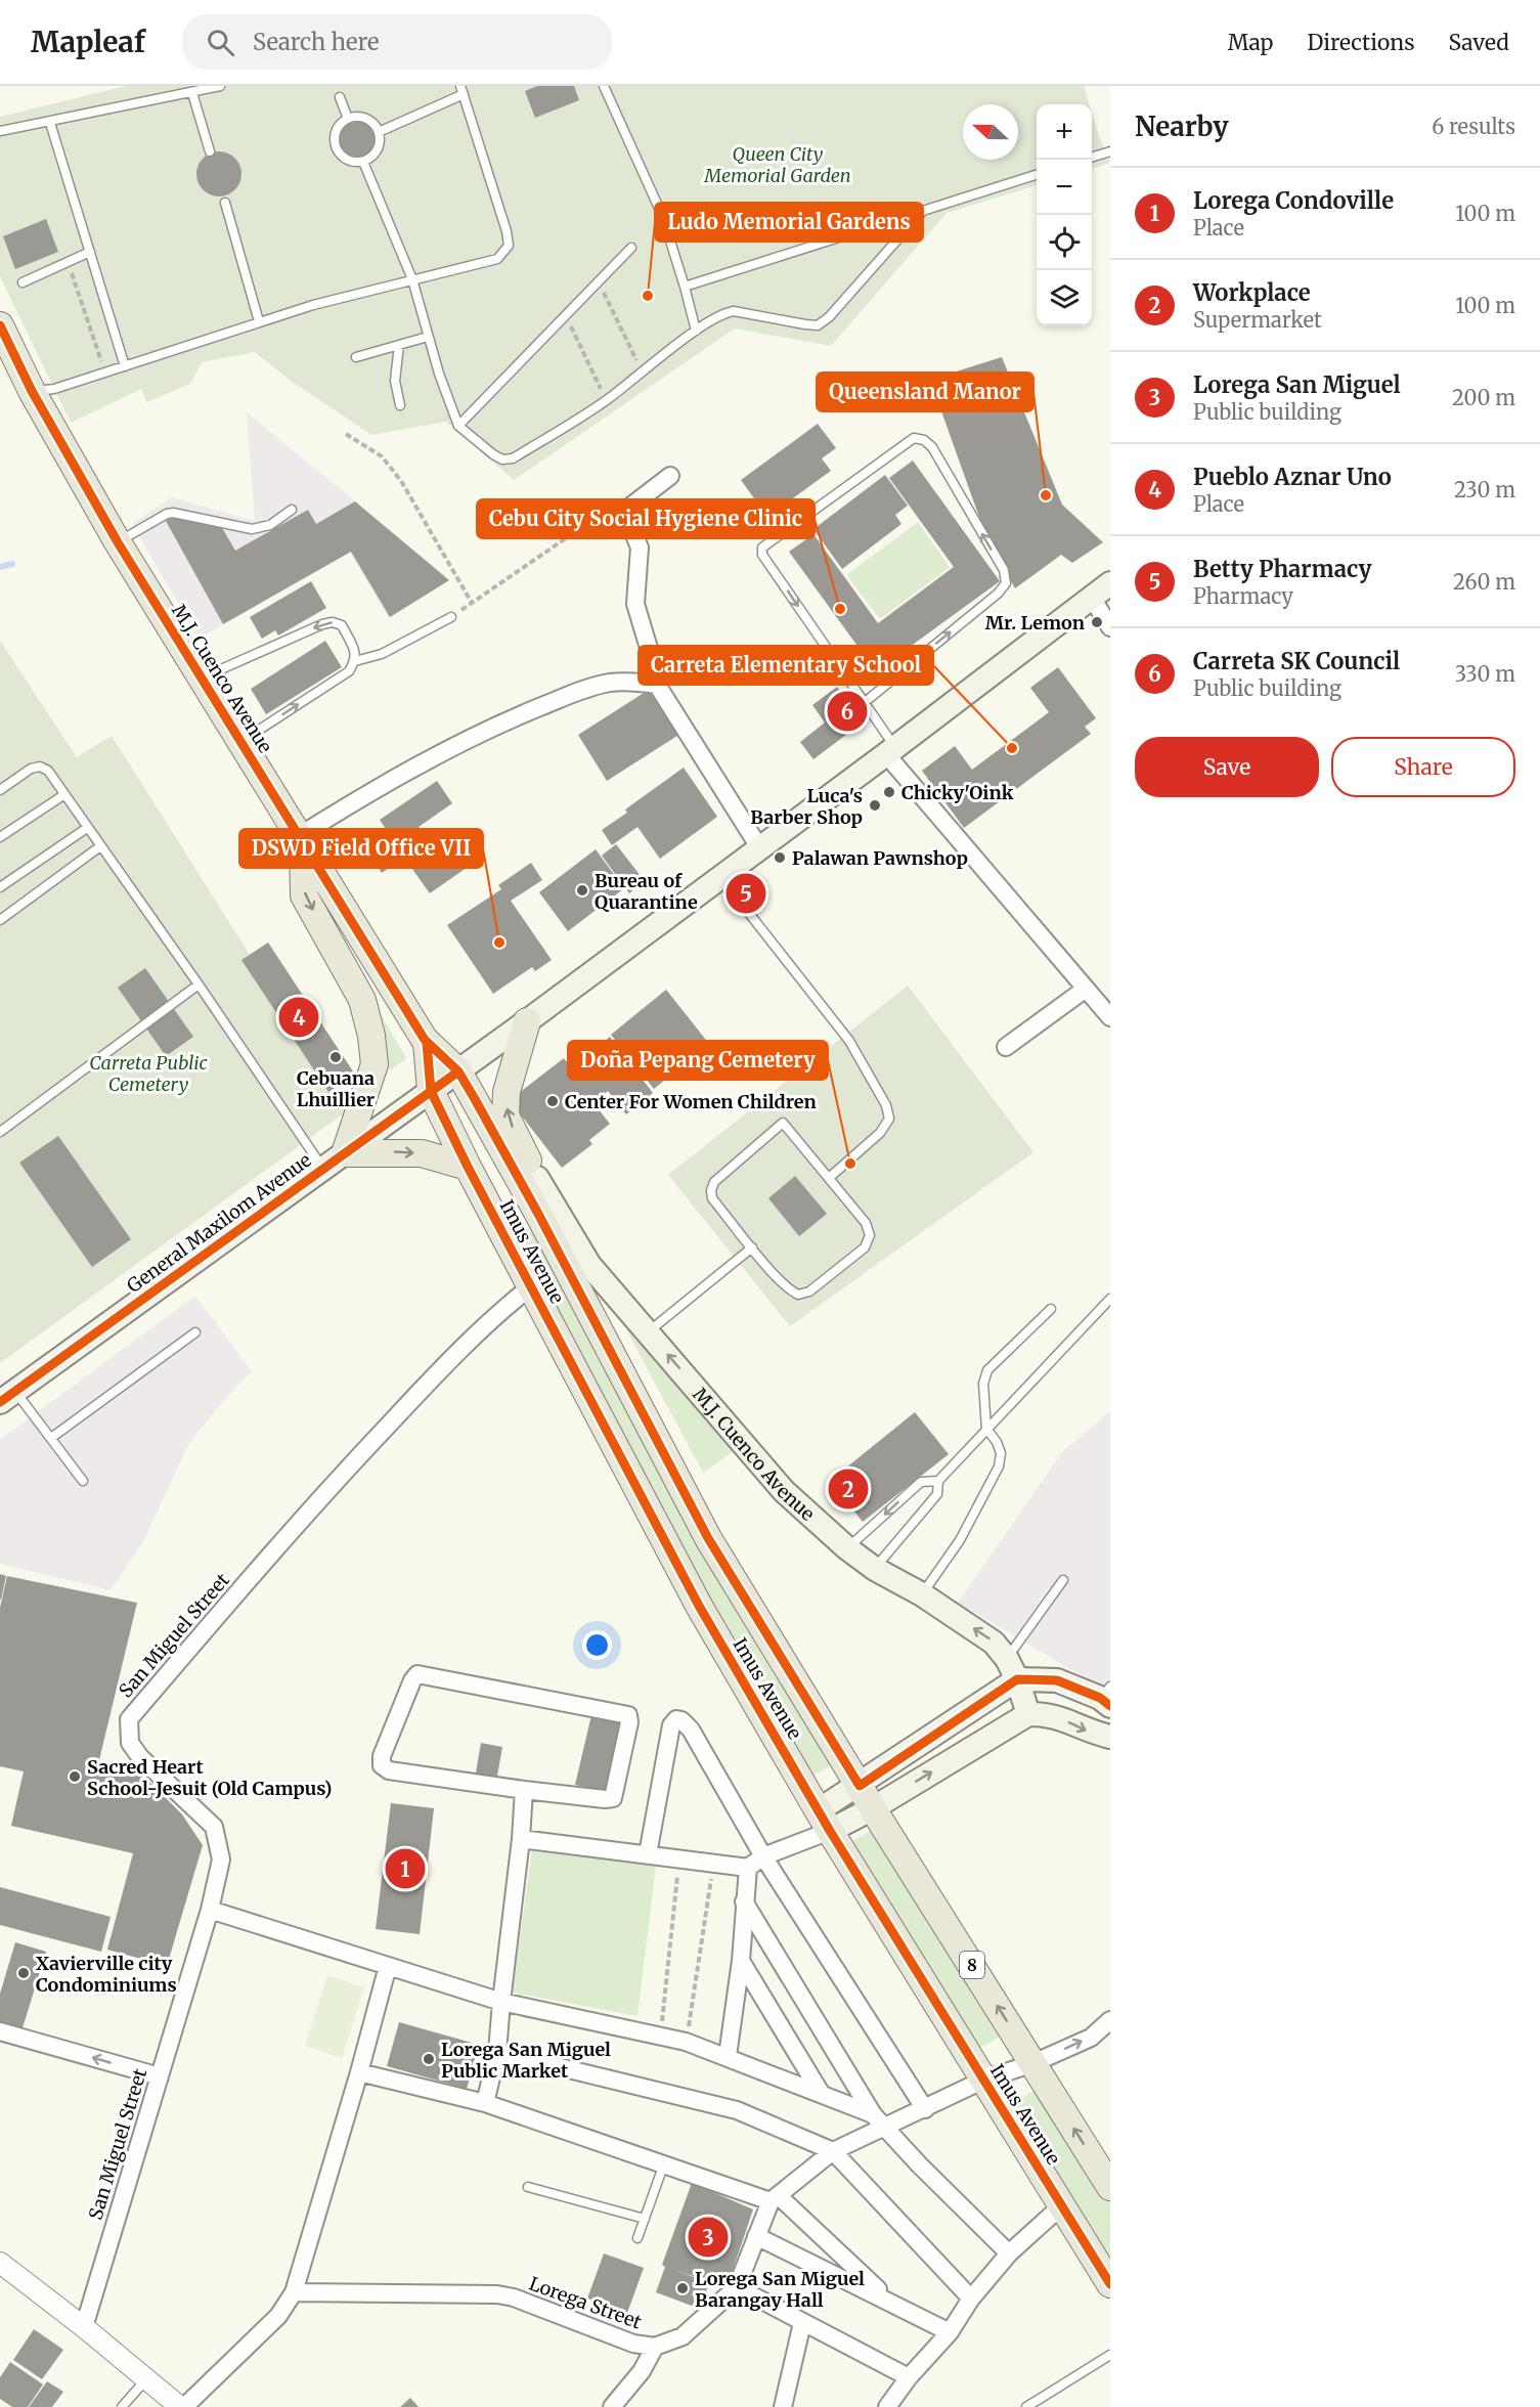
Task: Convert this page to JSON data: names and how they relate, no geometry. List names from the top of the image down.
{
  "streets": {
    "main road": [
      "M.J. Cuenco Avenue",
      "General Maxilom Avenue",
      "Imus Avenue",
      "8"
    ],
    "street": ["San Miguel Street", "Lorega Street"]
  },
  "crossings": [
    ["M.J. Cuenco Avenue", "General Maxilom Avenue"],
    ["M.J. Cuenco Avenue", "Imus Avenue"],
    ["General Maxilom Avenue", "Imus Avenue"],
    ["Imus Avenue", "San Miguel Street"],
    ["Imus Avenue", "Lorega Street"]
  ],
  "parks": ["Queen City Memorial Garden", "Carreta Public Cemetery"],
  "places": [
    "Ludo Memorial Gardens",
    "Queensland Manor",
    "Cebu City Social Hygiene Clinic",
    "Mr. Lemon",
    "Carreta Elementary School",
    "Chicky'Oink",
    "Luca's Barber Shop",
    "Palawan Pawnshop",
    "Bureau of Quarantine",
    "DSWD Field Office VII",
    "Cebuana Lhuillier",
    "Center For Women Children",
    "Doña Pepang Cemetery",
    "Sacred Heart School-Jesuit (Old Campus)",
    "Xavierville city Condominiums",
    "Lorega San Miguel Public Market",
    "Lorega San Miguel Barangay Hall"
  ],
  "north": "left",
  "page": {
    "header": "Mapleaf",
    "search": "Search here",
    "nav": ["Map", "Directions", "Saved"],
    "heading": ["Nearby", "6 results"],
    "map_buttons": ["+", "−"],
    "list": [
      {
        "mark": "1",
        "name": "Lorega Condoville",
        "note": "Place",
        "value": "100 m"
      },
      {
        "mark": "2",
        "name": "Workplace",
        "note": "Supermarket",
        "value": "100 m"
      },
      {
        "mark": "3",
        "name": "Lorega San Miguel",
        "note": "Public building",
        "value": "200 m"
      },
      {
        "mark": "4",
        "name": "Pueblo Aznar Uno",
        "note": "Place",
        "value": "230 m"
      },
      {
        "mark": "5",
        "name": "Betty Pharmacy",
        "note": "Pharmacy",
        "value": "260 m"
      },
      {
        "mark": "6",
        "name": "Carreta SK Council",
        "note": "Public building",
        "value": "330 m"
      }
    ],
    "pins": [
      "6",
      "5",
      "4",
      "2",
      "1",
      "3"
    ],
    "buttons": ["Save", "Share"]
  }
}
